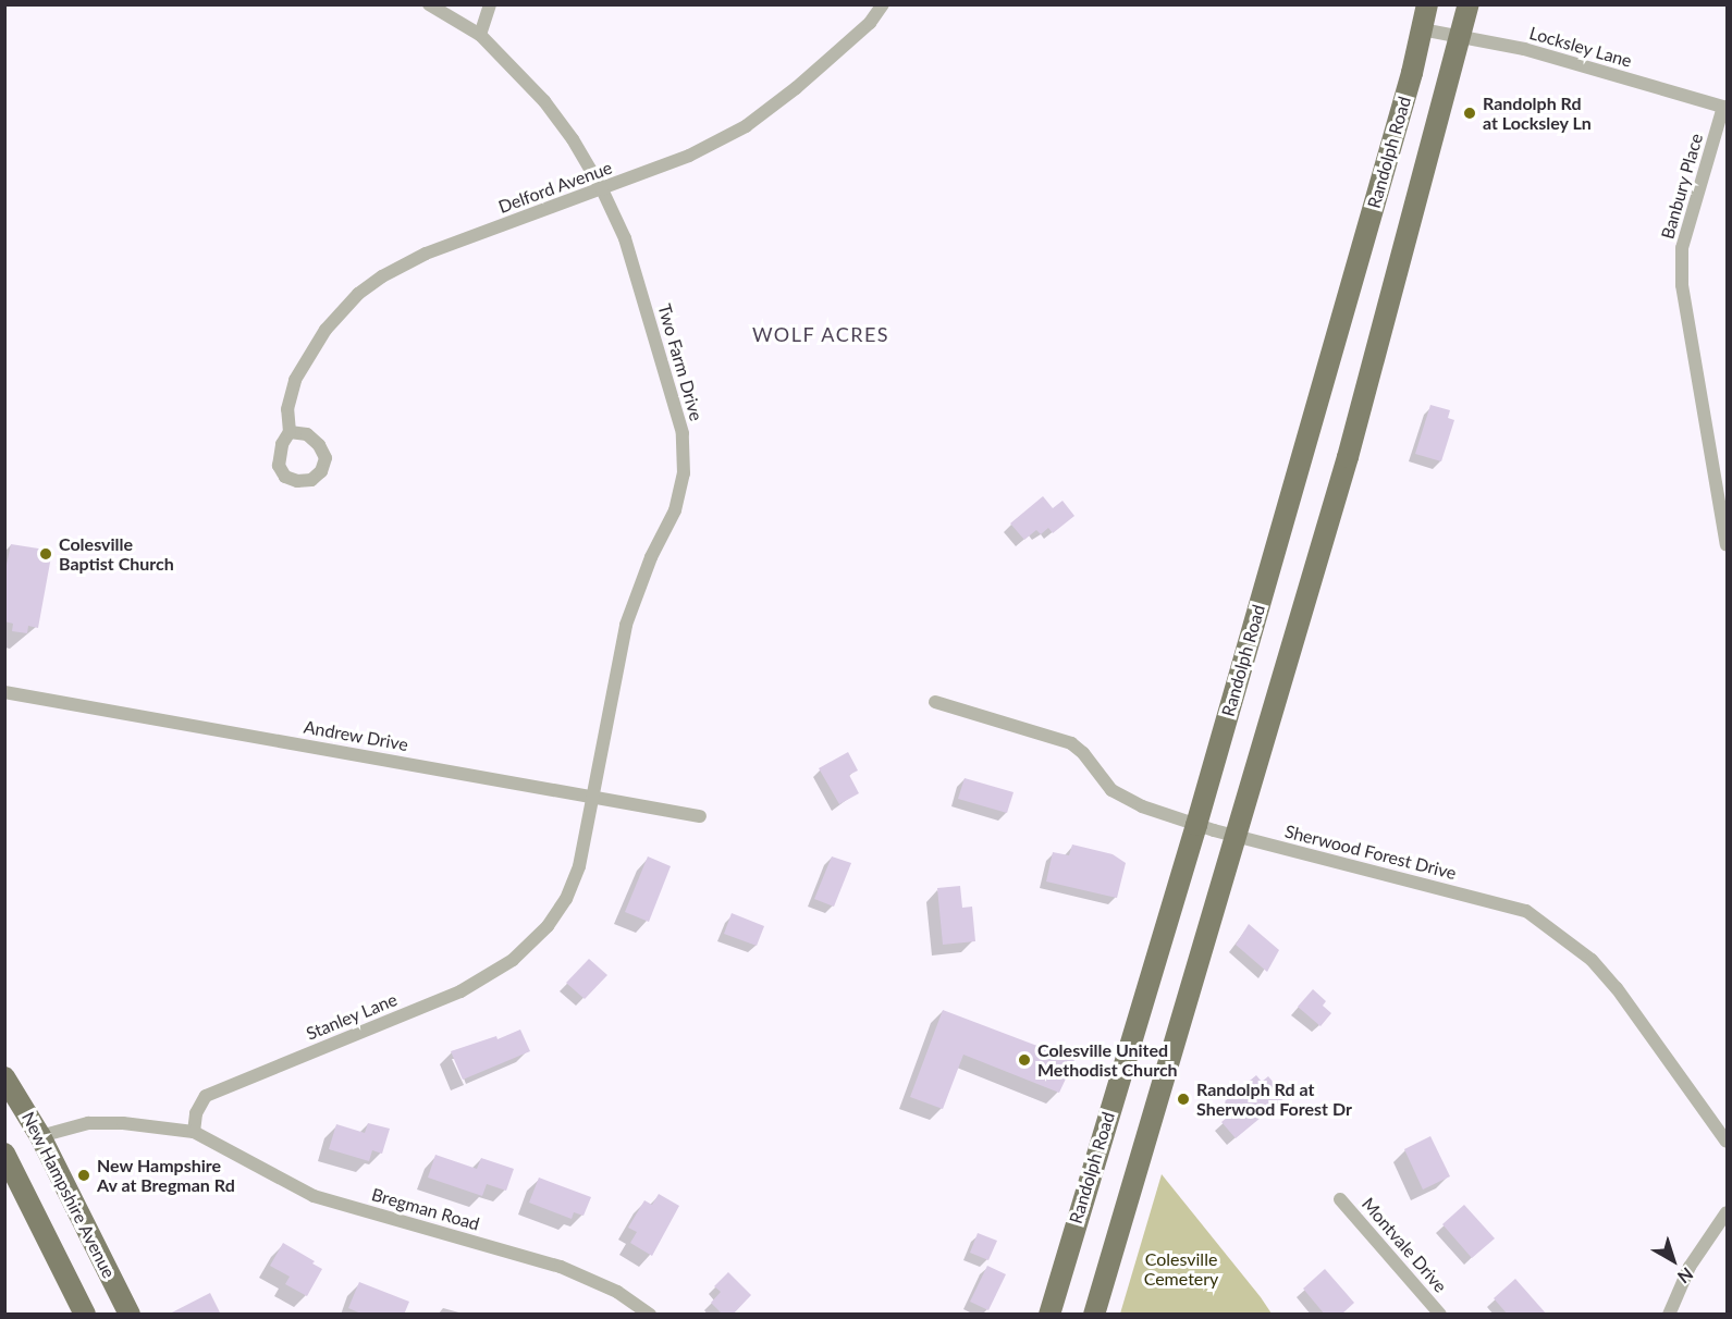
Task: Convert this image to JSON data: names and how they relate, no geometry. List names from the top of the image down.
{
  "streets": {
    "main road": ["Randolph Road", "New Hampshire Avenue"],
    "street": [
      "Locksley Lane",
      "Banbury Place",
      "Delford Avenue",
      "Two Farm Drive",
      "Andrew Drive",
      "Sherwood Forest Drive",
      "Stanley Lane",
      "Bregman Road",
      "Montvale Drive"
    ]
  },
  "crossings": [
    ["Locksley Lane", "Randolph Road"],
    ["Locksley Lane", "Banbury Place"],
    ["Randolph Road", "Sherwood Forest Drive"],
    ["Delford Avenue", "Two Farm Drive"],
    ["Two Farm Drive", "Andrew Drive"],
    ["Two Farm Drive", "Stanley Lane"],
    ["Andrew Drive", "Stanley Lane"],
    ["Stanley Lane", "Bregman Road"]
  ],
  "districts": ["WOLF ACRES"],
  "parks": ["Colesville Cemetery"],
  "places": [
    "Randolph Rd at Locksley Ln",
    "Colesville Baptist Church",
    "Colesville United Methodist Church",
    "Randolph Rd at Sherwood Forest Dr",
    "New Hampshire Av at Bregman Rd"
  ],
  "north": "bottom right"
}
